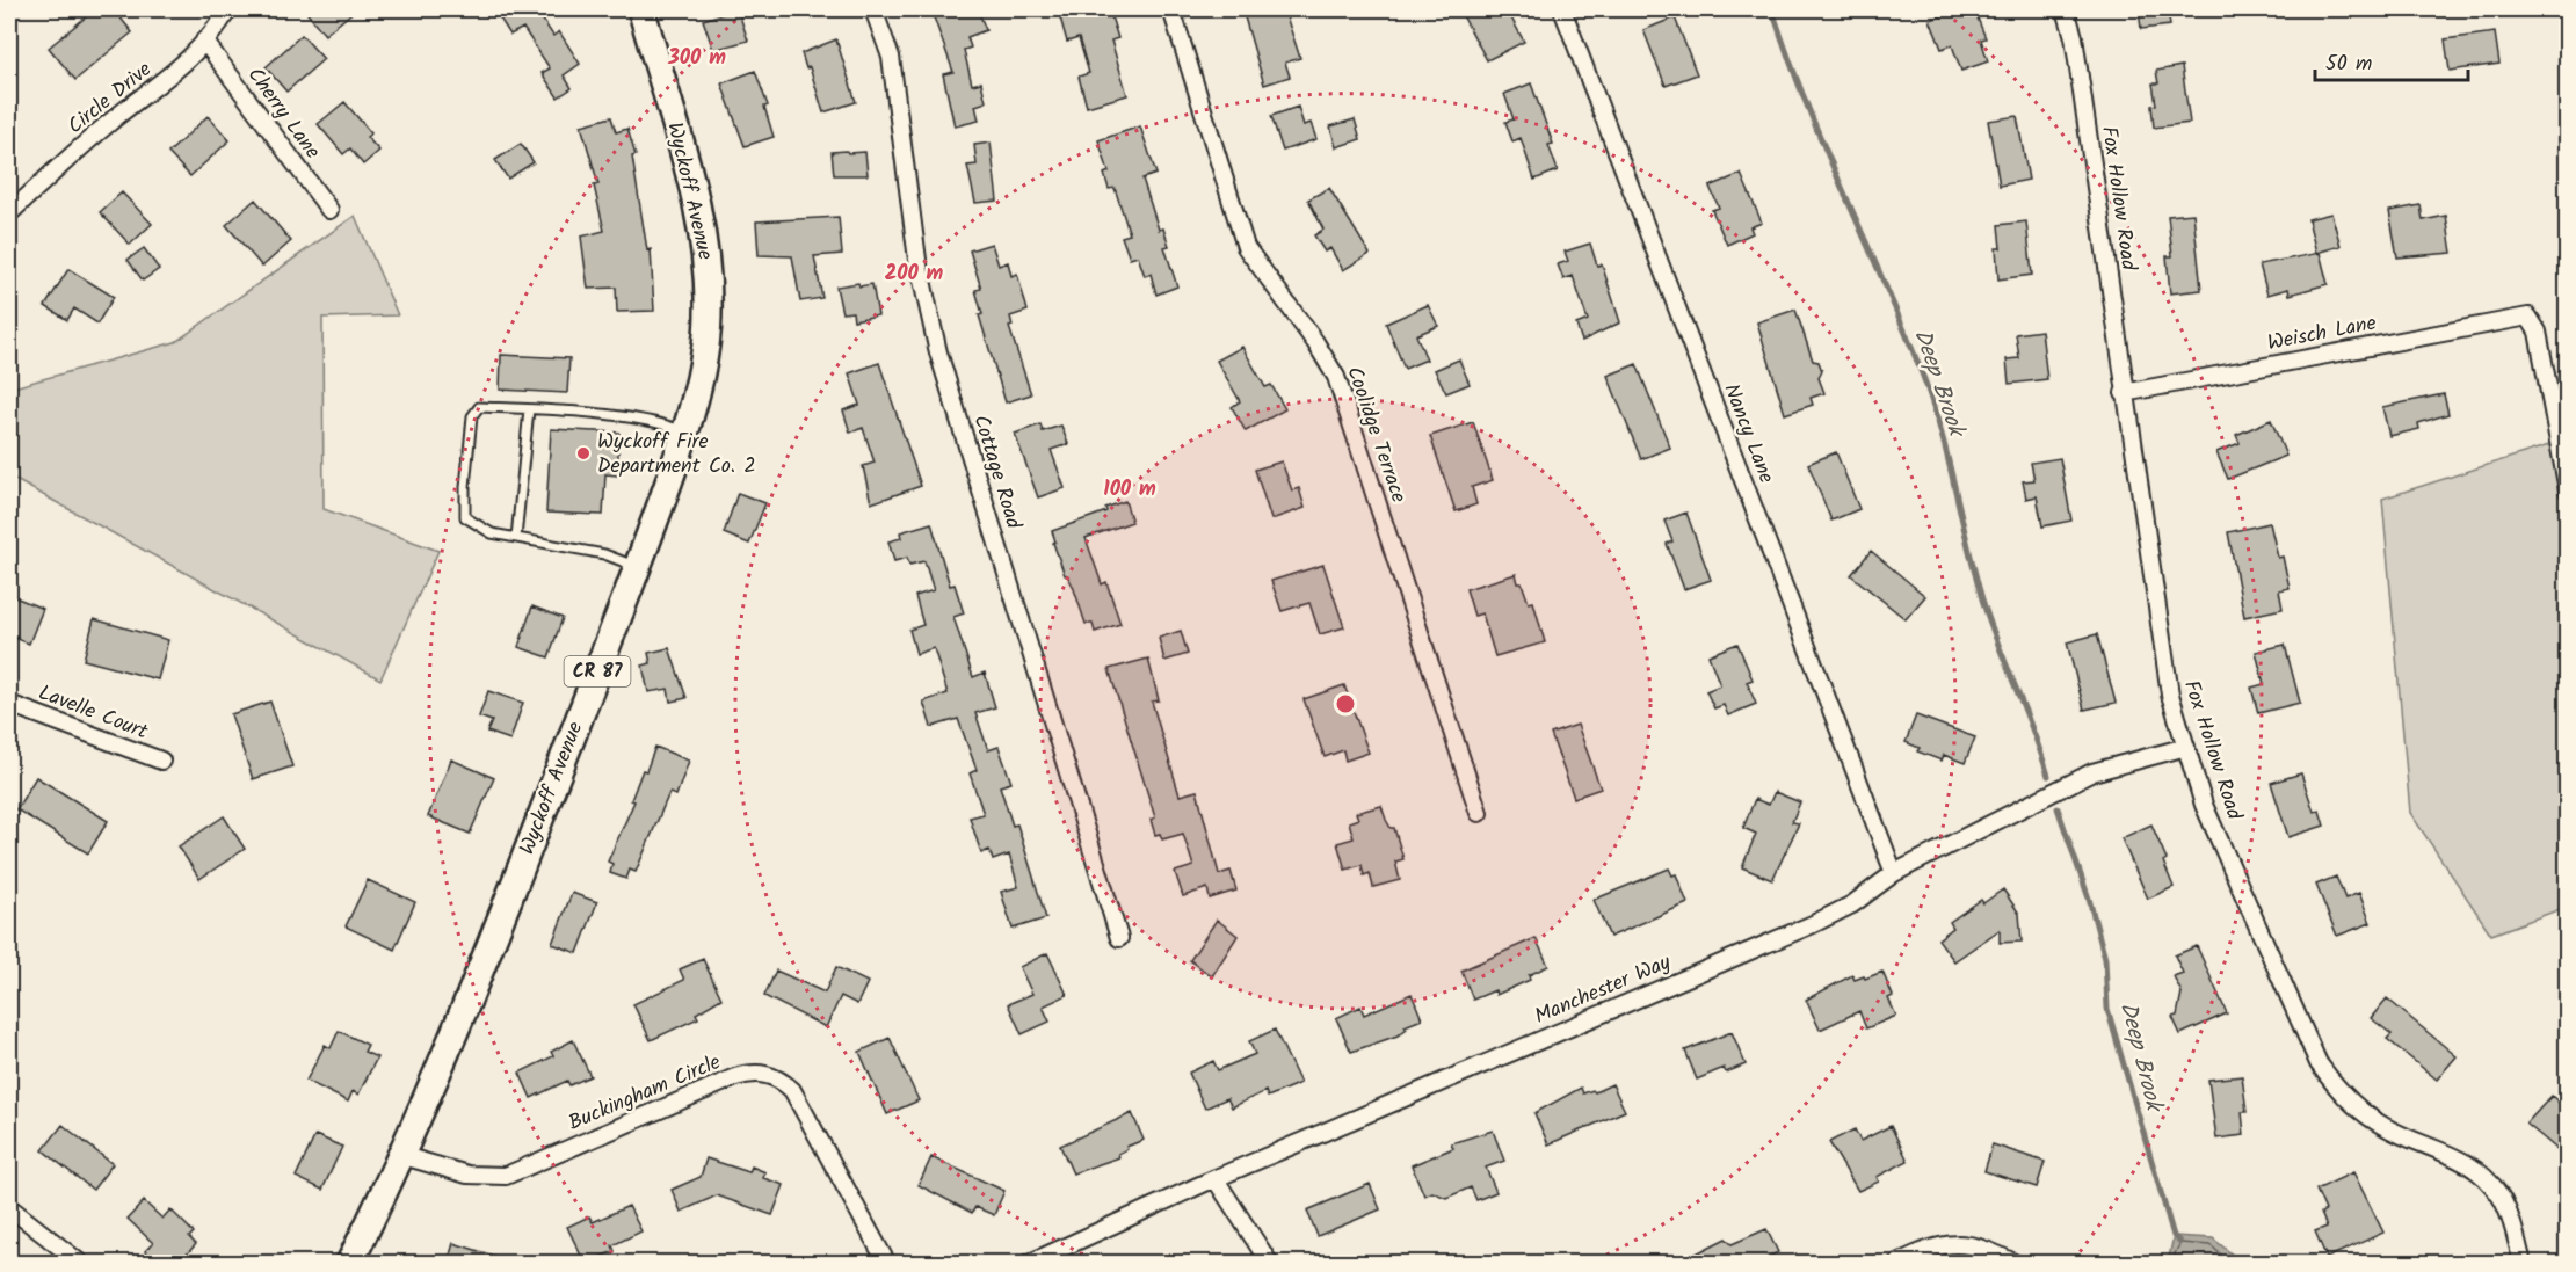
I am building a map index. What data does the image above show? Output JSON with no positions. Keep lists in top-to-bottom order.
{
  "streets": {
    "main road": ["Wyckoff Avenue", "CR 87"],
    "street": [
      "Circle Drive",
      "Cherry Lane",
      "Fox Hollow Road",
      "Weisch Lane",
      "Nancy Lane",
      "Coolidge Terrace",
      "Cottage Road",
      "Lavelle Court",
      "Manchester Way",
      "Buckingham Circle"
    ]
  },
  "crossings": [
    ["Circle Drive", "Cherry Lane"],
    ["Wyckoff Avenue", "Buckingham Circle"],
    ["Fox Hollow Road", "Weisch Lane"],
    ["Fox Hollow Road", "Manchester Way"],
    ["Nancy Lane", "Manchester Way"]
  ],
  "water": ["Deep Brook"],
  "places": ["Wyckoff Fire Department Co. 2"],
  "scale_bar": "50 m",
  "rings": ["300 m", "200 m", "100 m"]
}
